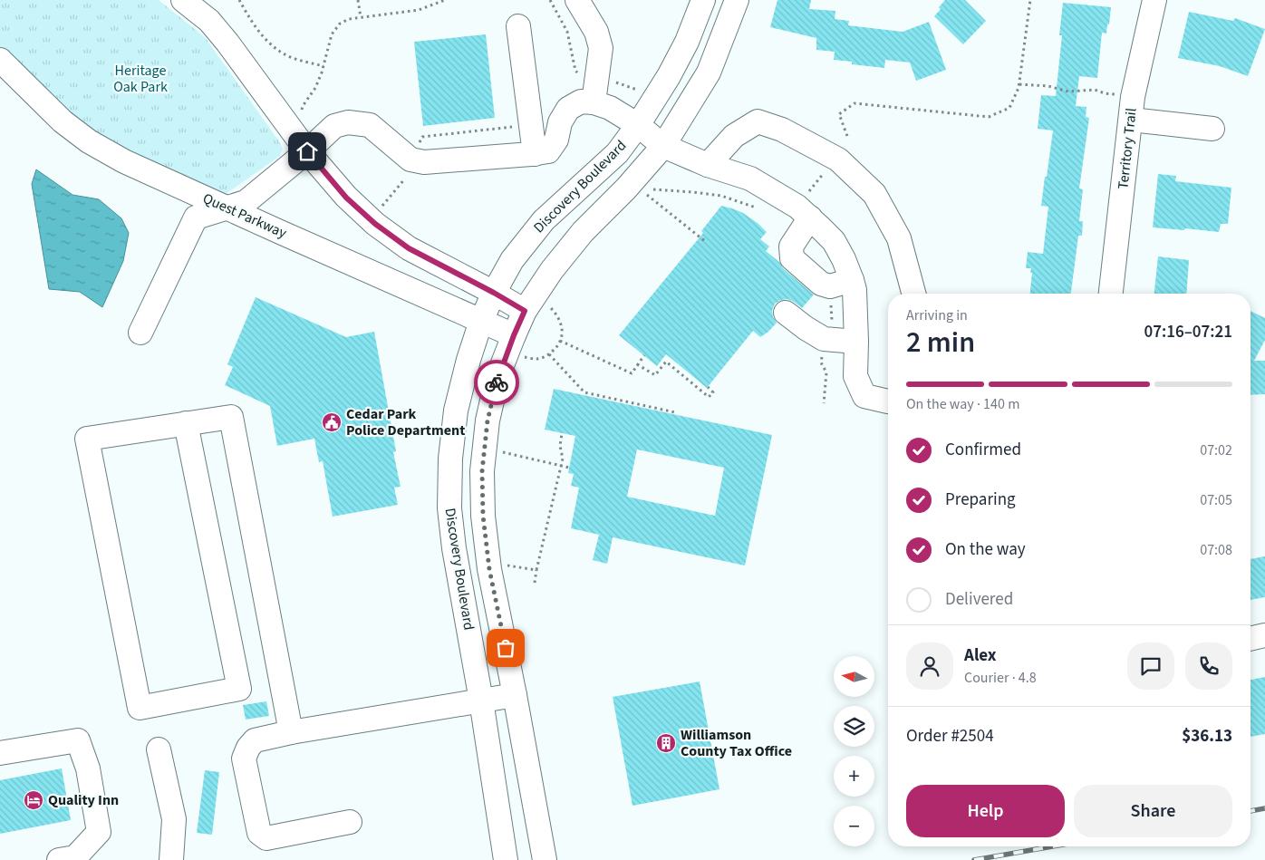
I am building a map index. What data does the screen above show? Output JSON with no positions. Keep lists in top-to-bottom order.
{
  "streets": {
    "street": ["Territory Trail", "Discovery Boulevard", "Quest Parkway"]
  },
  "crossings": [
    ["Discovery Boulevard", "Quest Parkway"]
  ],
  "parks": ["Heritage Oak Park"],
  "places": {
    "public building": ["Cedar Park Police Department"],
    "building": ["Williamson County Tax Office"],
    "hotel": ["Quality Inn"]
  },
  "north": "left",
  "page": {
    "heading": ["2 min", "Arriving in", "07:16–07:21"],
    "panel": [
      "Alex",
      "Courier · 4.8",
      "Order #2504",
      "$36.13"
    ],
    "bar": "On the way · 140 m",
    "list": [
      ["Confirmed", "07:02"],
      ["Preparing", "07:05"],
      ["On the way", "07:08"],
      "Delivered"
    ],
    "map_buttons": ["+", "−"],
    "buttons": ["Help", "Share"]
  }
}
